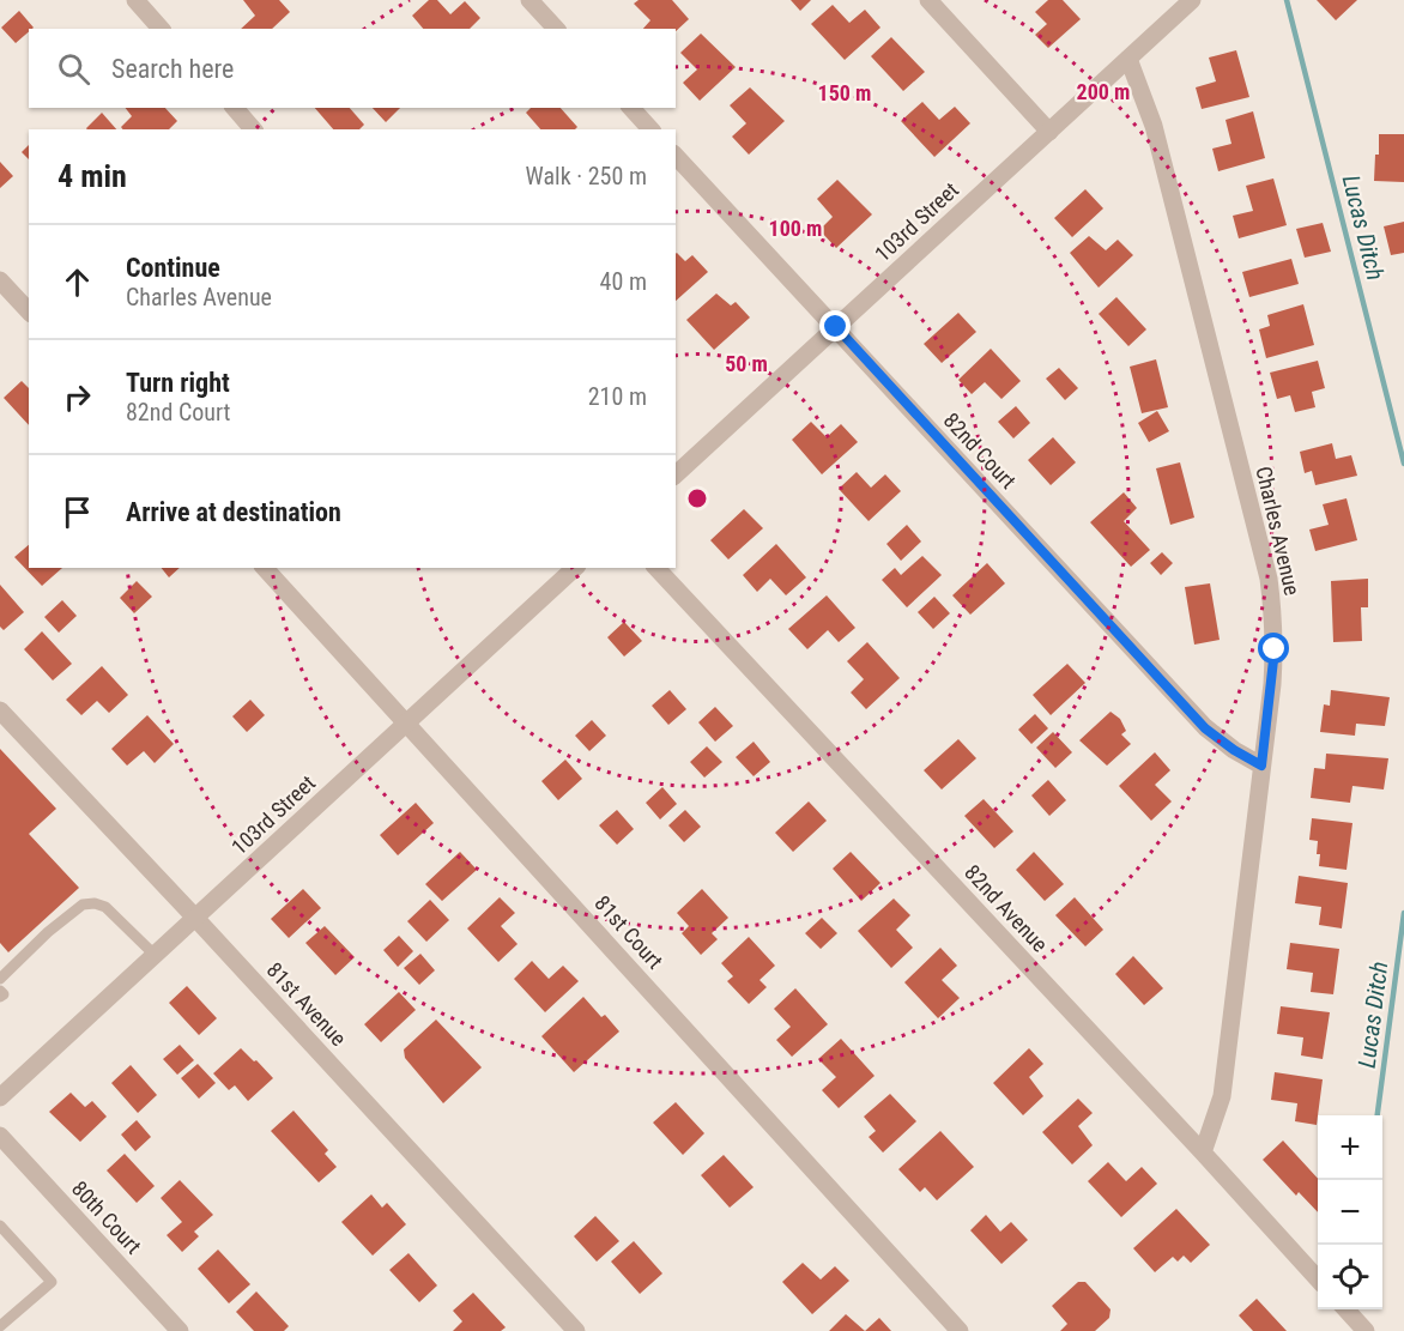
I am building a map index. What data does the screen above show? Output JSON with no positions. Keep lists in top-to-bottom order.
{
  "streets": {
    "street": [
      "103rd Street",
      "82nd Court",
      "Charles Avenue",
      "82nd Avenue",
      "81st Court",
      "81st Avenue",
      "80th Court"
    ]
  },
  "crossings": [
    ["103rd Street", "82nd Court"],
    ["103rd Street", "Charles Avenue"],
    ["103rd Street", "81st Court"],
    ["103rd Street", "81st Avenue"],
    ["82nd Court", "Charles Avenue"],
    ["Charles Avenue", "82nd Avenue"]
  ],
  "water": ["Lucas Ditch"],
  "page": {
    "search": "Search here",
    "heading": ["4 min", "Walk · 250 m"],
    "list": [
      ["Continue", "Charles Avenue", "40 m"],
      ["Turn right", "82nd Court", "210 m"],
      "Arrive at destination"
    ],
    "map_buttons": ["+", "−"]
  },
  "rings": [
    "200 m",
    "150 m",
    "100 m",
    "50 m"
  ]
}
